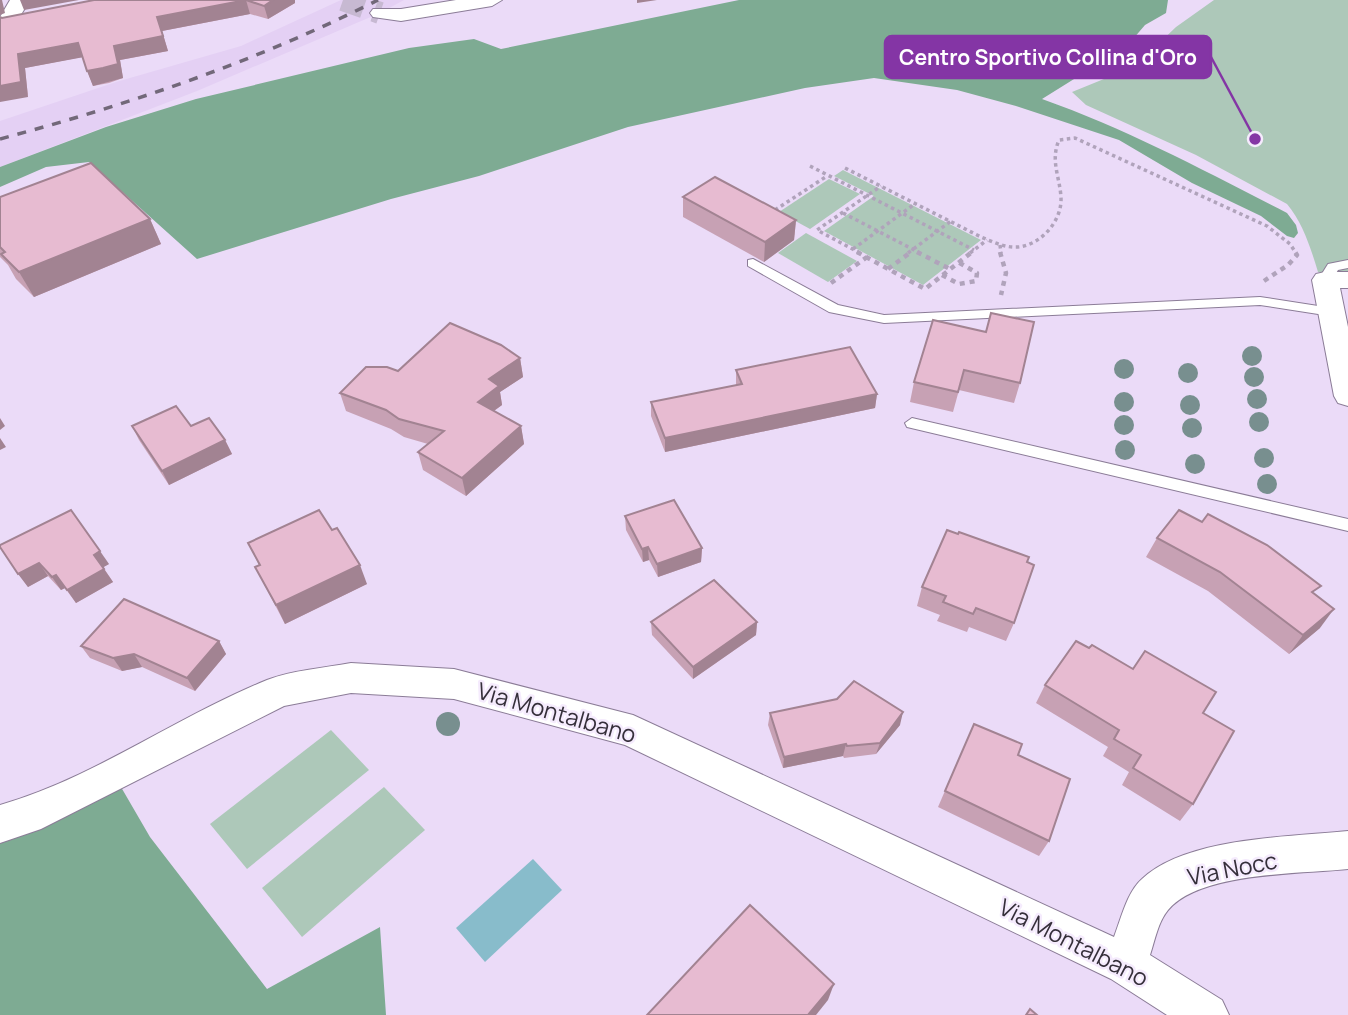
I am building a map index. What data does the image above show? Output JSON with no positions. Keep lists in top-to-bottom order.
{
  "streets": {
    "street": ["Via Montalbano", "Via Nocc"]
  },
  "crossings": [
    ["Via Montalbano", "Via Nocc"]
  ],
  "places": ["Centro Sportivo Collina d'Oro"]
}
